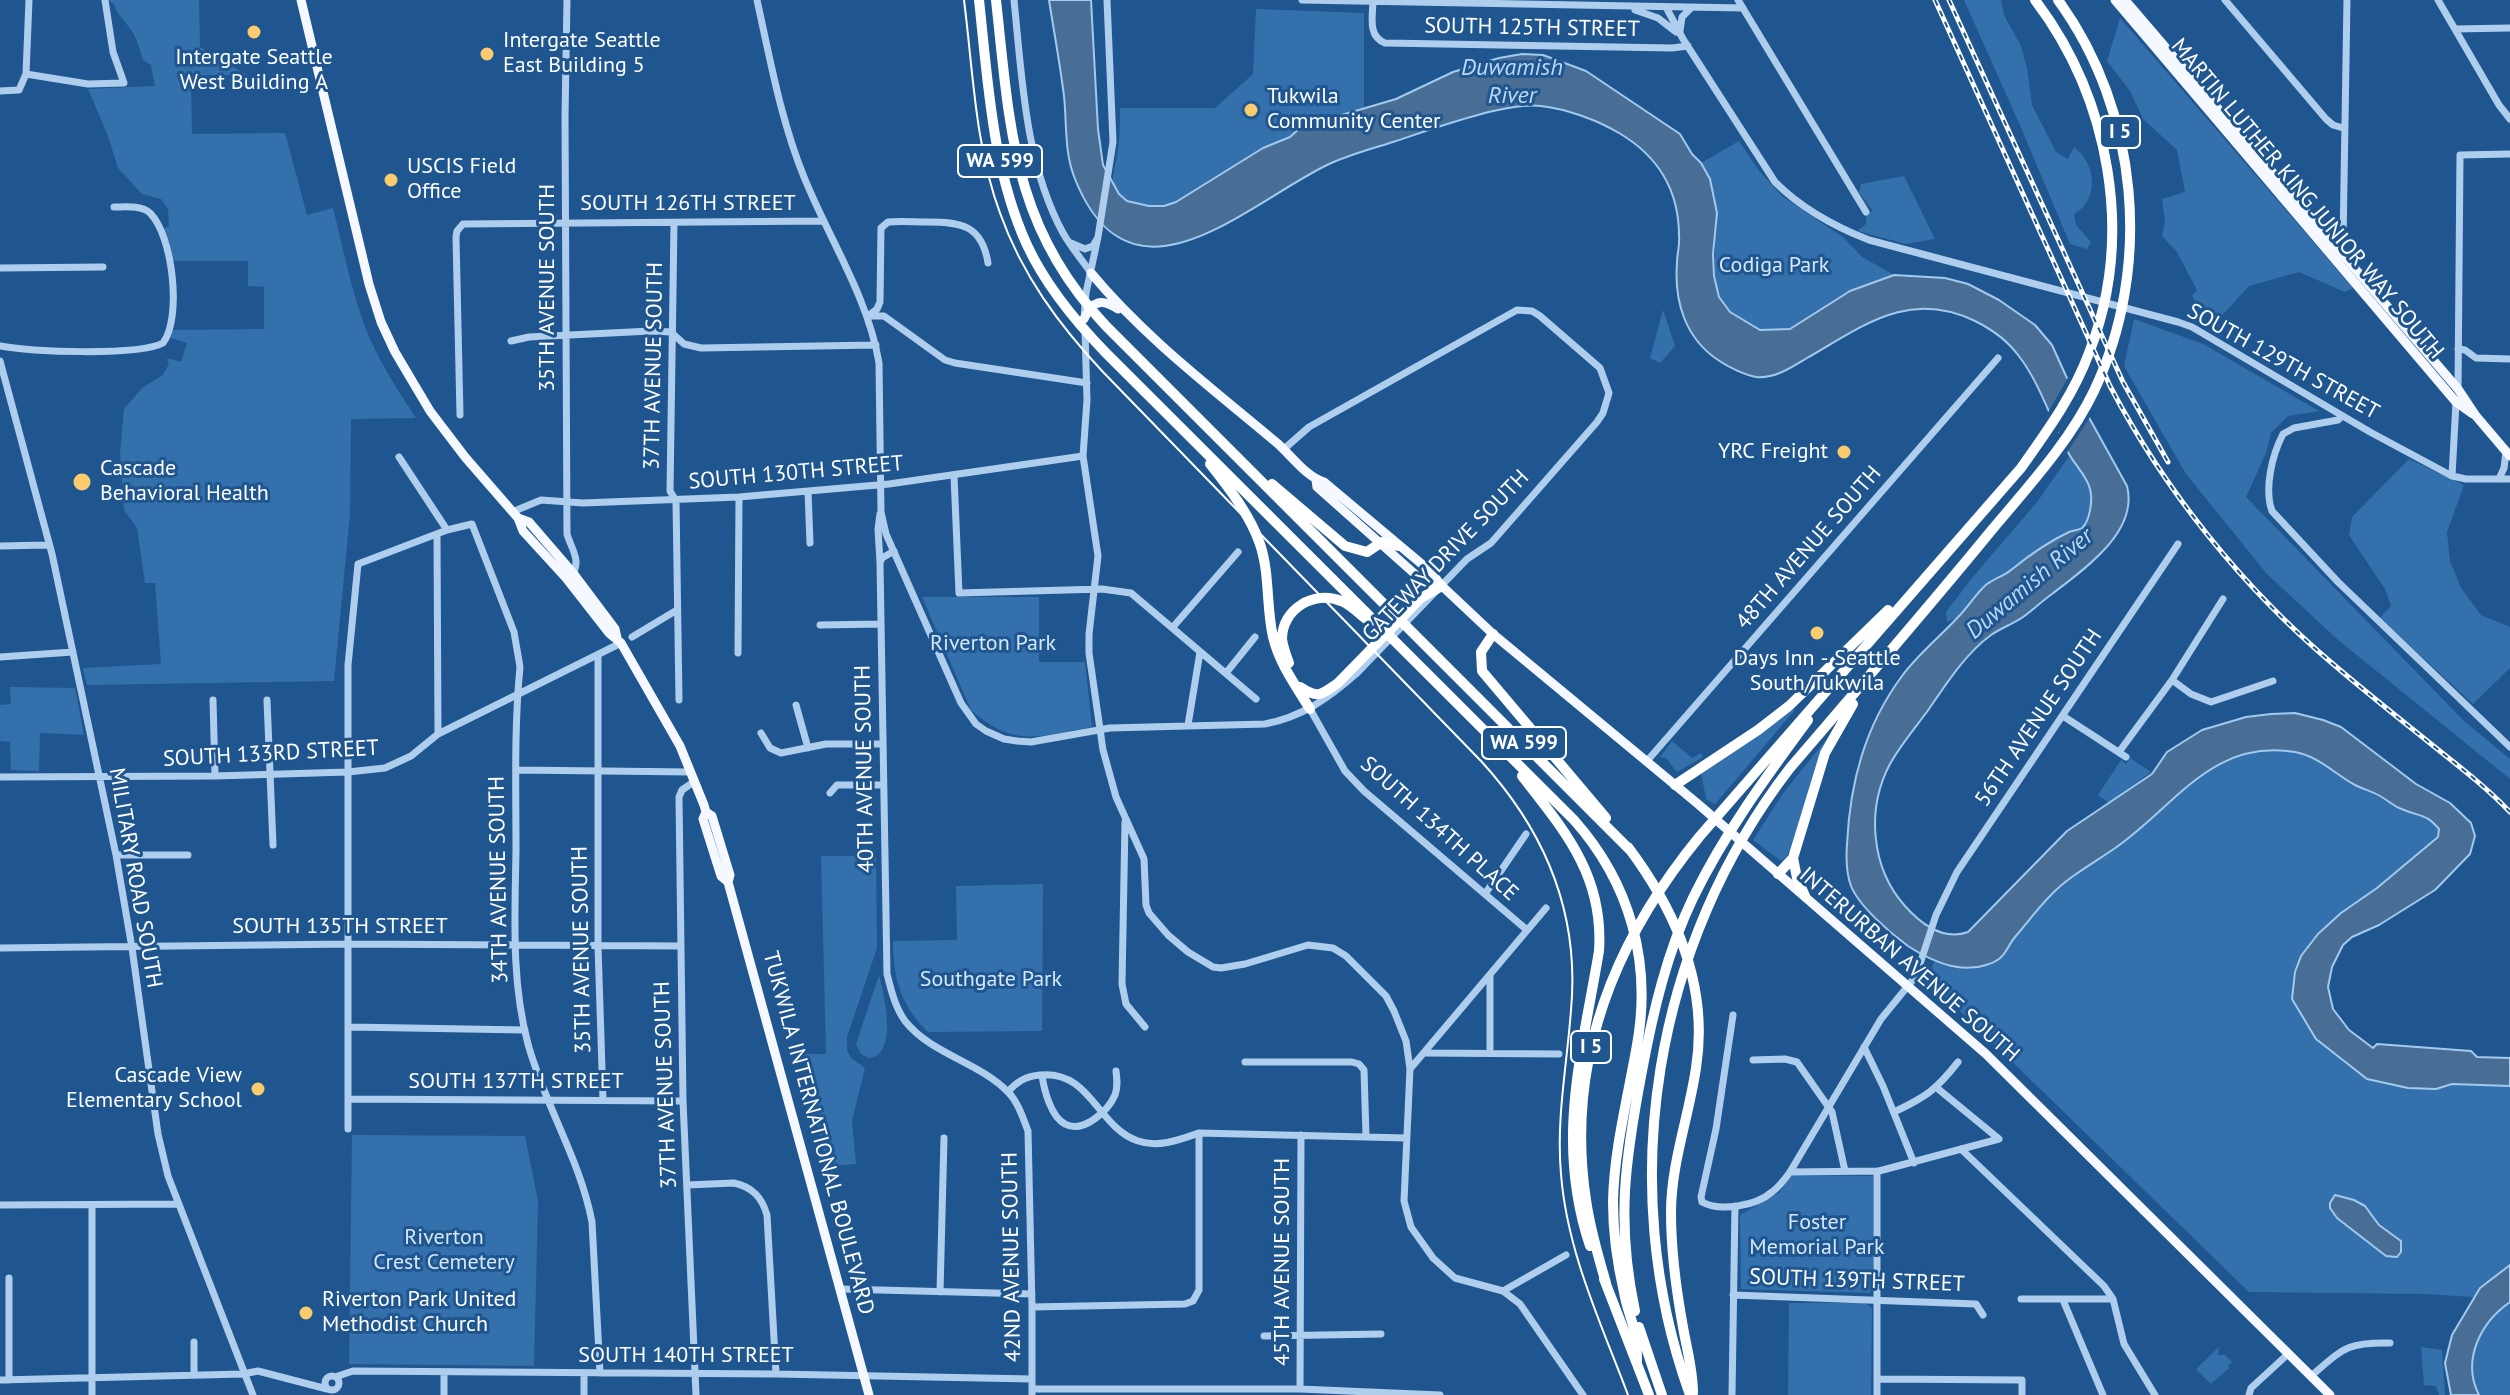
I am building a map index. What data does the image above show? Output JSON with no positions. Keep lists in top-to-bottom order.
{
  "streets": {
    "highway": ["I 5", "WA 599"],
    "main road": ["MARTIN LUTHER KING JUNIOR WAY SOUTH", "INTERURBAN AVENUE SOUTH", "TUKWILA INTERNATIONAL BOULEVARD"],
    "street": [
      "SOUTH 125TH STREET",
      "SOUTH 126TH STREET",
      "35TH AVENUE SOUTH",
      "SOUTH 129TH STREET",
      "37TH AVENUE SOUTH",
      "SOUTH 130TH STREET",
      "48TH AVENUE SOUTH",
      "GATEWAY DRIVE SOUTH",
      "56TH AVENUE SOUTH",
      "SOUTH 133RD STREET",
      "40TH AVENUE SOUTH",
      "SOUTH 134TH PLACE",
      "MILITARY ROAD SOUTH",
      "34TH AVENUE SOUTH",
      "SOUTH 135TH STREET",
      "SOUTH 137TH STREET",
      "42ND AVENUE SOUTH",
      "45TH AVENUE SOUTH",
      "SOUTH 139TH STREET",
      "SOUTH 140TH STREET"
    ]
  },
  "crossings": [
    ["SOUTH 125TH STREET", "SOUTH 129TH STREET"],
    ["I 5", "WA 599"],
    ["SOUTH 126TH STREET", "35TH AVENUE SOUTH"],
    ["SOUTH 126TH STREET", "37TH AVENUE SOUTH"],
    ["35TH AVENUE SOUTH", "SOUTH 130TH STREET"],
    ["35TH AVENUE SOUTH", "SOUTH 133RD STREET"],
    ["35TH AVENUE SOUTH", "SOUTH 135TH STREET"],
    ["35TH AVENUE SOUTH", "SOUTH 137TH STREET"],
    ["35TH AVENUE SOUTH", "TUKWILA INTERNATIONAL BOULEVARD"],
    ["37TH AVENUE SOUTH", "SOUTH 130TH STREET"],
    ["37TH AVENUE SOUTH", "SOUTH 135TH STREET"],
    ["37TH AVENUE SOUTH", "SOUTH 137TH STREET"],
    ["37TH AVENUE SOUTH", "TUKWILA INTERNATIONAL BOULEVARD"],
    ["37TH AVENUE SOUTH", "SOUTH 140TH STREET"],
    ["SOUTH 130TH STREET", "TUKWILA INTERNATIONAL BOULEVARD"],
    ["48TH AVENUE SOUTH", "INTERURBAN AVENUE SOUTH"],
    ["GATEWAY DRIVE SOUTH", "SOUTH 134TH PLACE"],
    ["GATEWAY DRIVE SOUTH", "INTERURBAN AVENUE SOUTH"],
    ["56TH AVENUE SOUTH", "INTERURBAN AVENUE SOUTH"],
    ["SOUTH 133RD STREET", "MILITARY ROAD SOUTH"],
    ["SOUTH 133RD STREET", "34TH AVENUE SOUTH"],
    ["SOUTH 133RD STREET", "TUKWILA INTERNATIONAL BOULEVARD"],
    ["40TH AVENUE SOUTH", "42ND AVENUE SOUTH"],
    ["MILITARY ROAD SOUTH", "SOUTH 135TH STREET"],
    ["MILITARY ROAD SOUTH", "SOUTH 140TH STREET"],
    ["34TH AVENUE SOUTH", "SOUTH 135TH STREET"],
    ["34TH AVENUE SOUTH", "SOUTH 137TH STREET"],
    ["34TH AVENUE SOUTH", "SOUTH 140TH STREET"],
    ["TUKWILA INTERNATIONAL BOULEVARD", "SOUTH 140TH STREET"],
    ["42ND AVENUE SOUTH", "SOUTH 140TH STREET"]
  ],
  "water": ["Duwamish River"],
  "parks": [
    "Codiga Park",
    "Riverton Park",
    "Southgate Park",
    "Foster Memorial Park",
    "Riverton Crest Cemetery"
  ],
  "places": [
    "Intergate Seattle West Building A",
    "Intergate Seattle East Building 5",
    "Tukwila Community Center",
    "USCIS Field Office",
    "YRC Freight",
    "Cascade Behavioral Health",
    "Days Inn - Seattle South/Tukwila",
    "Cascade View Elementary School",
    "Riverton Park United Methodist Church"
  ]
}
